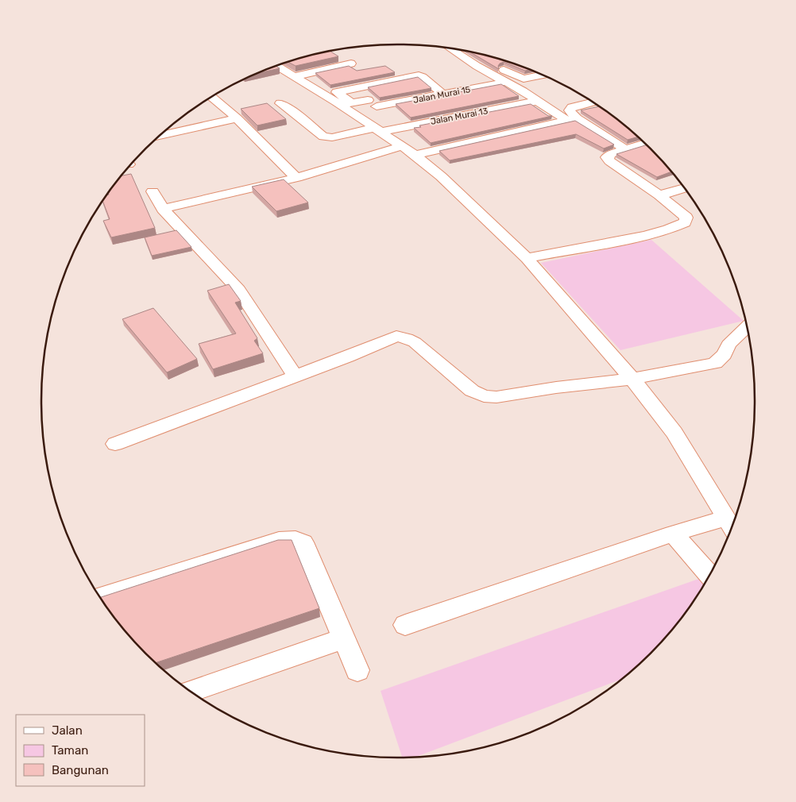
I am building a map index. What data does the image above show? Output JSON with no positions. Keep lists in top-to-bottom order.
{
  "streets": {
    "street": ["Jalan Murai 15", "Jalan Murai 13"]
  },
  "legend": ["Jalan", "Taman", "Bangunan"]
}
